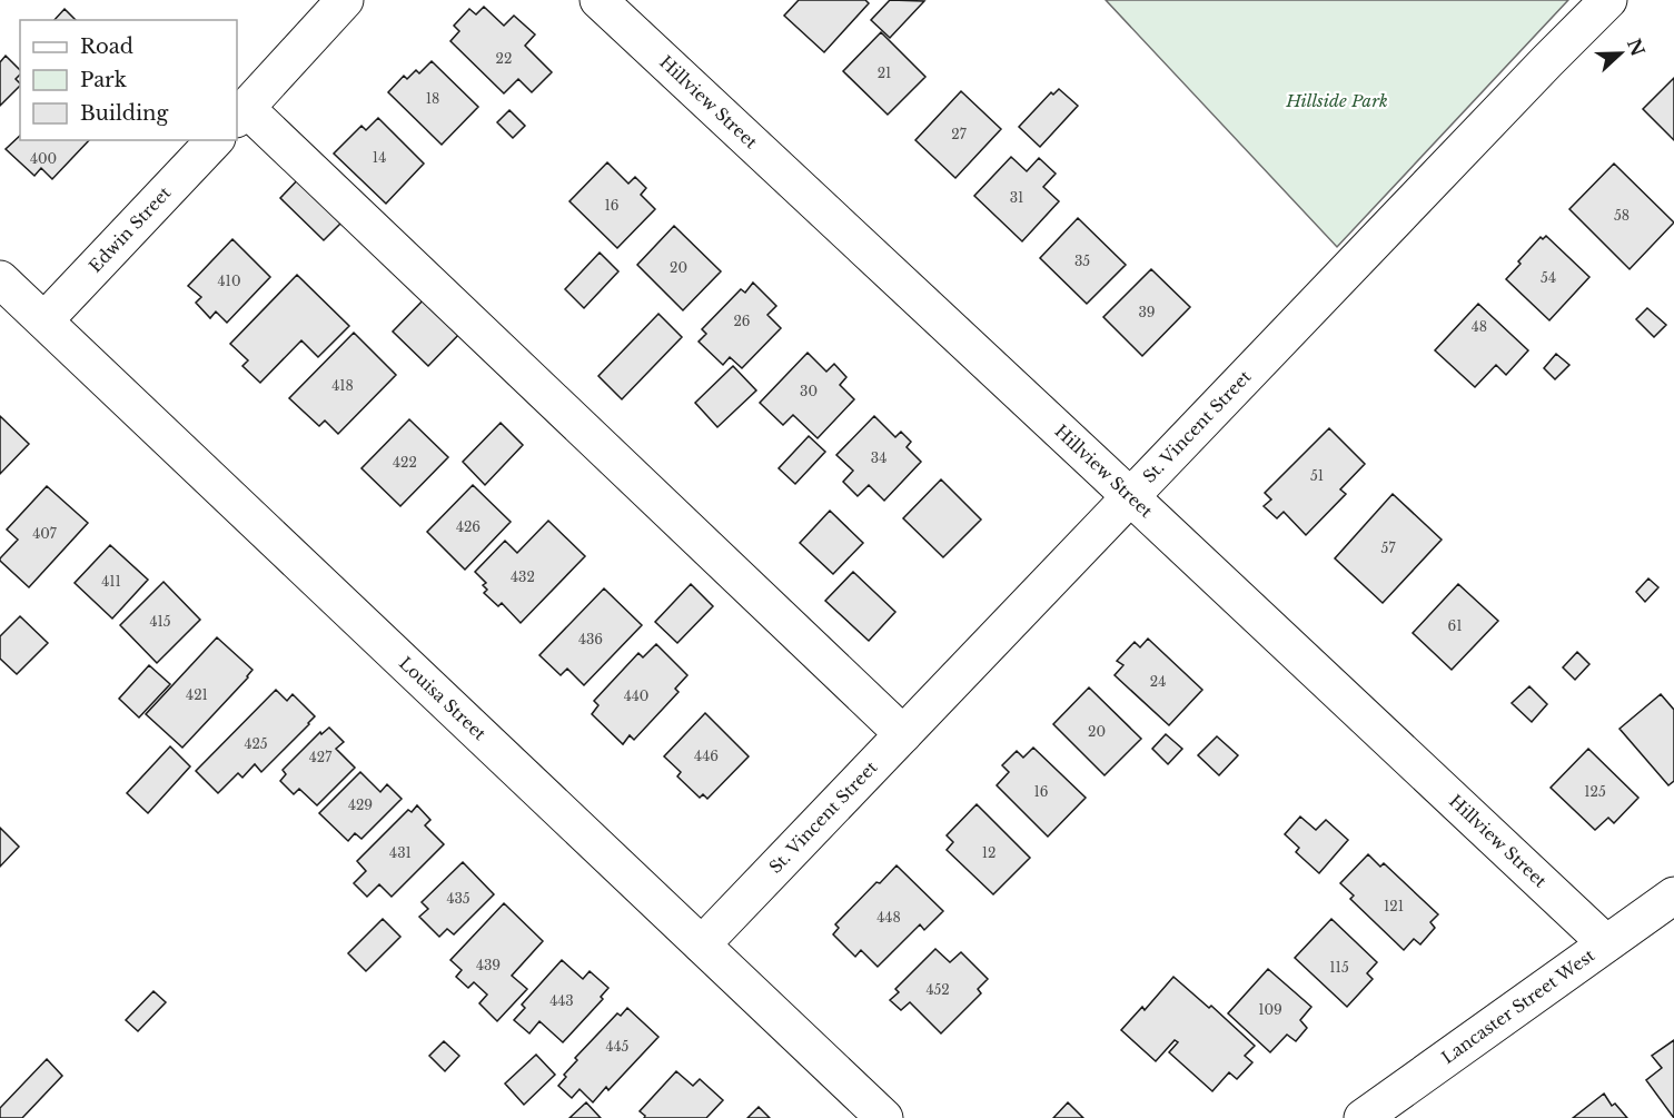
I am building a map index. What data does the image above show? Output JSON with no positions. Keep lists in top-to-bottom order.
{
  "streets": {
    "street": [
      "Hillview Street",
      "Edwin Street",
      "St. Vincent Street",
      "Louisa Street",
      "Lancaster Street West"
    ]
  },
  "crossings": [
    ["Hillview Street", "St. Vincent Street"],
    ["Hillview Street", "Lancaster Street West"],
    ["Edwin Street", "Louisa Street"],
    ["St. Vincent Street", "Louisa Street"]
  ],
  "parks": ["Hillside Park"],
  "house_numbers": [
    "22",
    "21",
    "18",
    "27",
    "14",
    "400",
    "31",
    "16",
    "58",
    "35",
    "20",
    "54",
    "410",
    "39",
    "26",
    "48",
    "418",
    "30",
    "34",
    "422",
    "51",
    "426",
    "407",
    "57",
    "432",
    "411",
    "415",
    "61",
    "436",
    "24",
    "421",
    "440",
    "20",
    "425",
    "446",
    "427",
    "16",
    "125",
    "429",
    "431",
    "12",
    "435",
    "121",
    "448",
    "439",
    "115",
    "452",
    "443",
    "109",
    "445"
  ],
  "legend": ["Road", "Park", "Building"],
  "north": "right"
}
